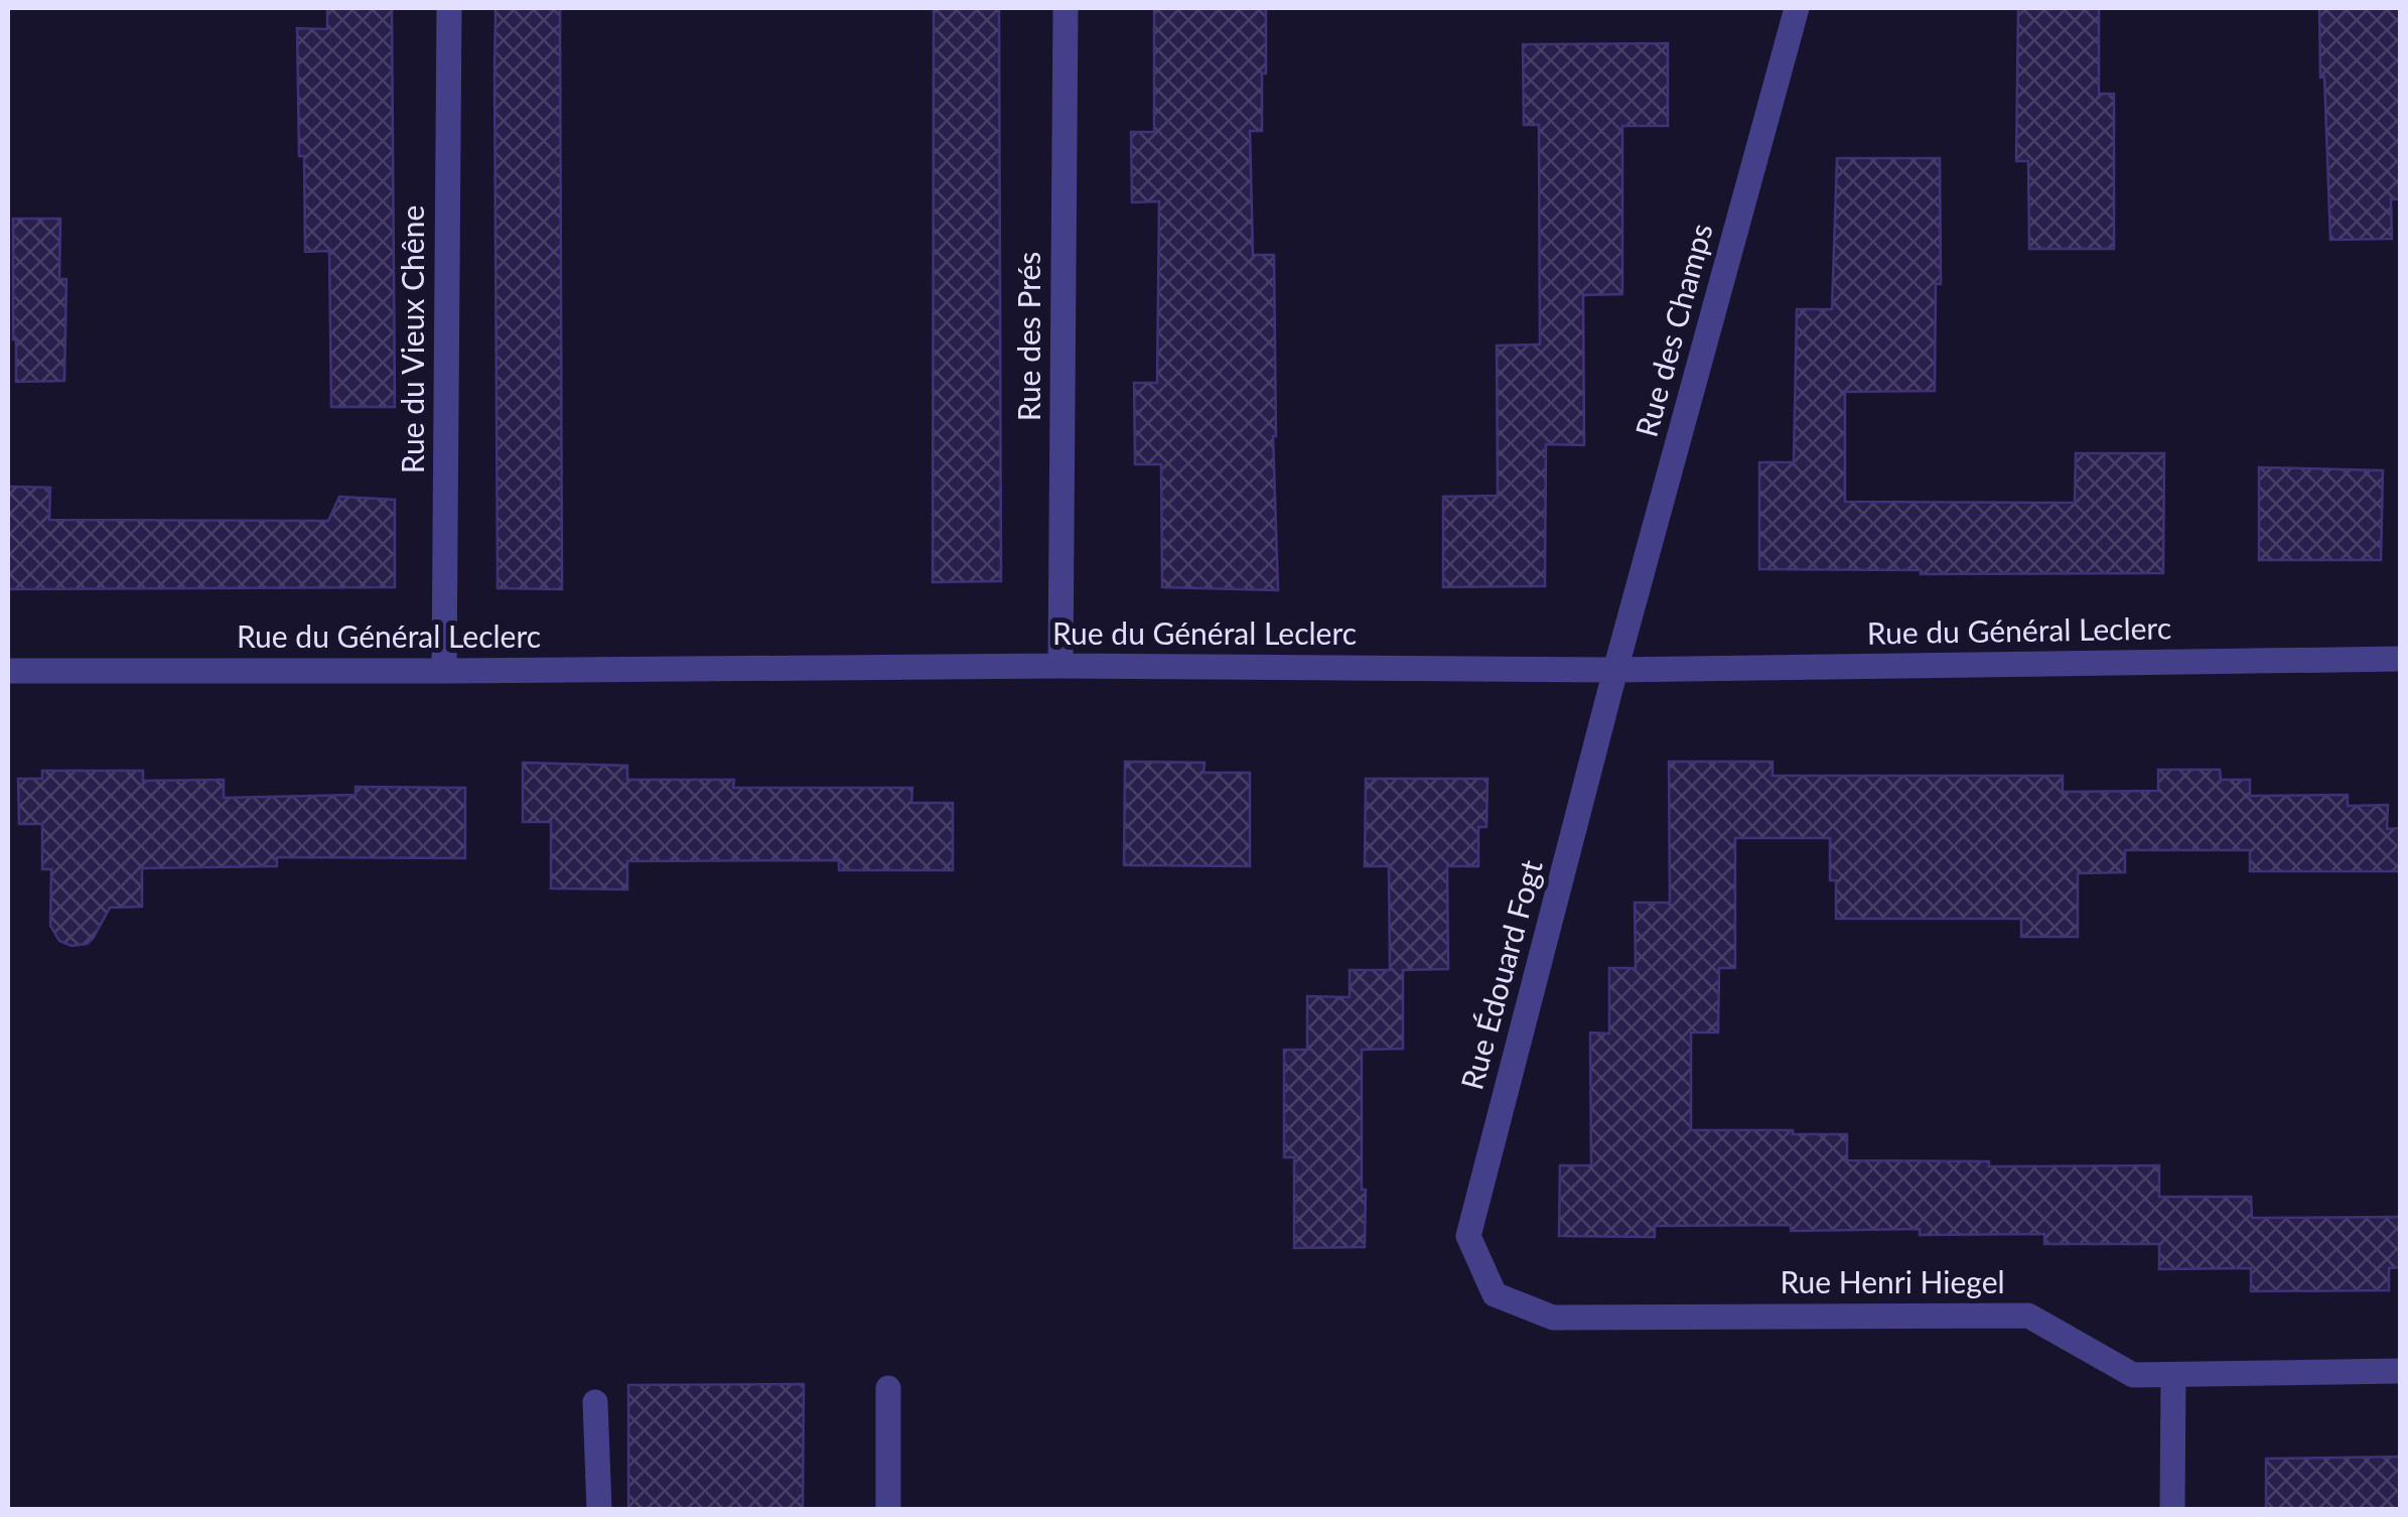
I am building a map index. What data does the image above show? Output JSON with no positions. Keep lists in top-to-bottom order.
{
  "streets": {
    "street": [
      "Rue des Champs",
      "Rue des Prés",
      "Rue du Vieux Chêne",
      "Rue du Général Leclerc",
      "Rue Édouard Fogt",
      "Rue Henri Hiegel"
    ]
  },
  "crossings": [
    ["Rue des Champs", "Rue du Général Leclerc"],
    ["Rue des Champs", "Rue Édouard Fogt"],
    ["Rue des Prés", "Rue du Général Leclerc"],
    ["Rue du Vieux Chêne", "Rue du Général Leclerc"],
    ["Rue du Général Leclerc", "Rue Édouard Fogt"],
    ["Rue Édouard Fogt", "Rue Henri Hiegel"]
  ]
}
